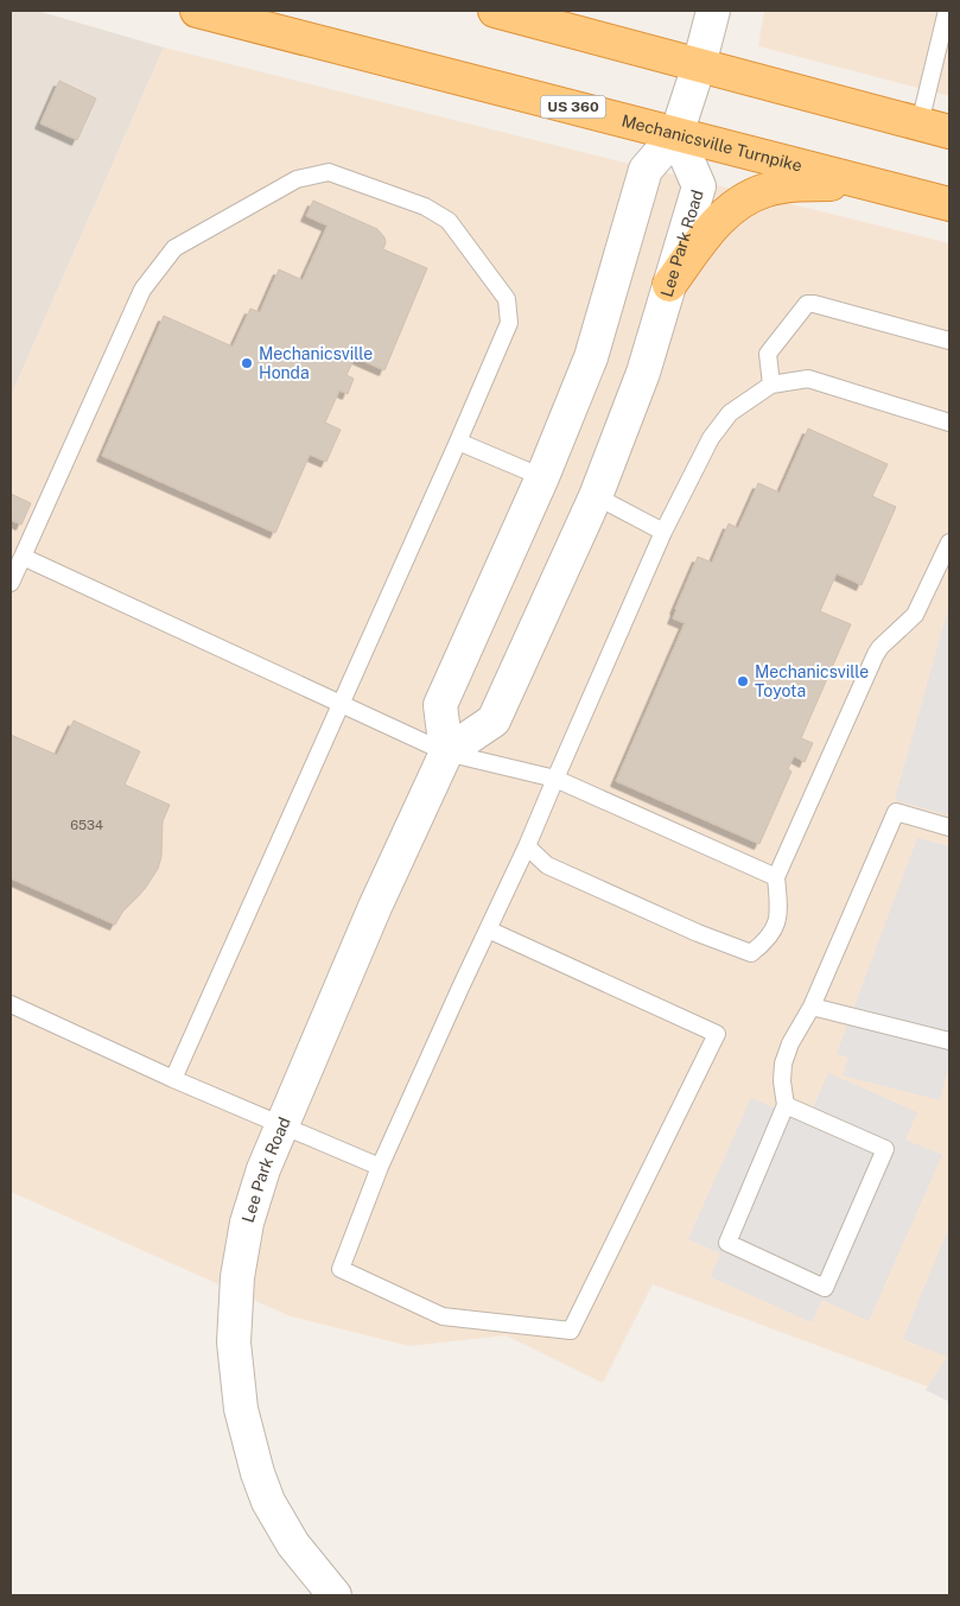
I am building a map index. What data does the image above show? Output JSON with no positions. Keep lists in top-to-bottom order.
{
  "streets": {
    "highway": ["US 360", "Mechanicsville Turnpike"],
    "street": ["Lee Park Road"]
  },
  "crossings": [
    ["Mechanicsville Turnpike", "Lee Park Road"]
  ],
  "places": ["Mechanicsville Honda", "Mechanicsville Toyota"],
  "house_numbers": ["6534"]
}
